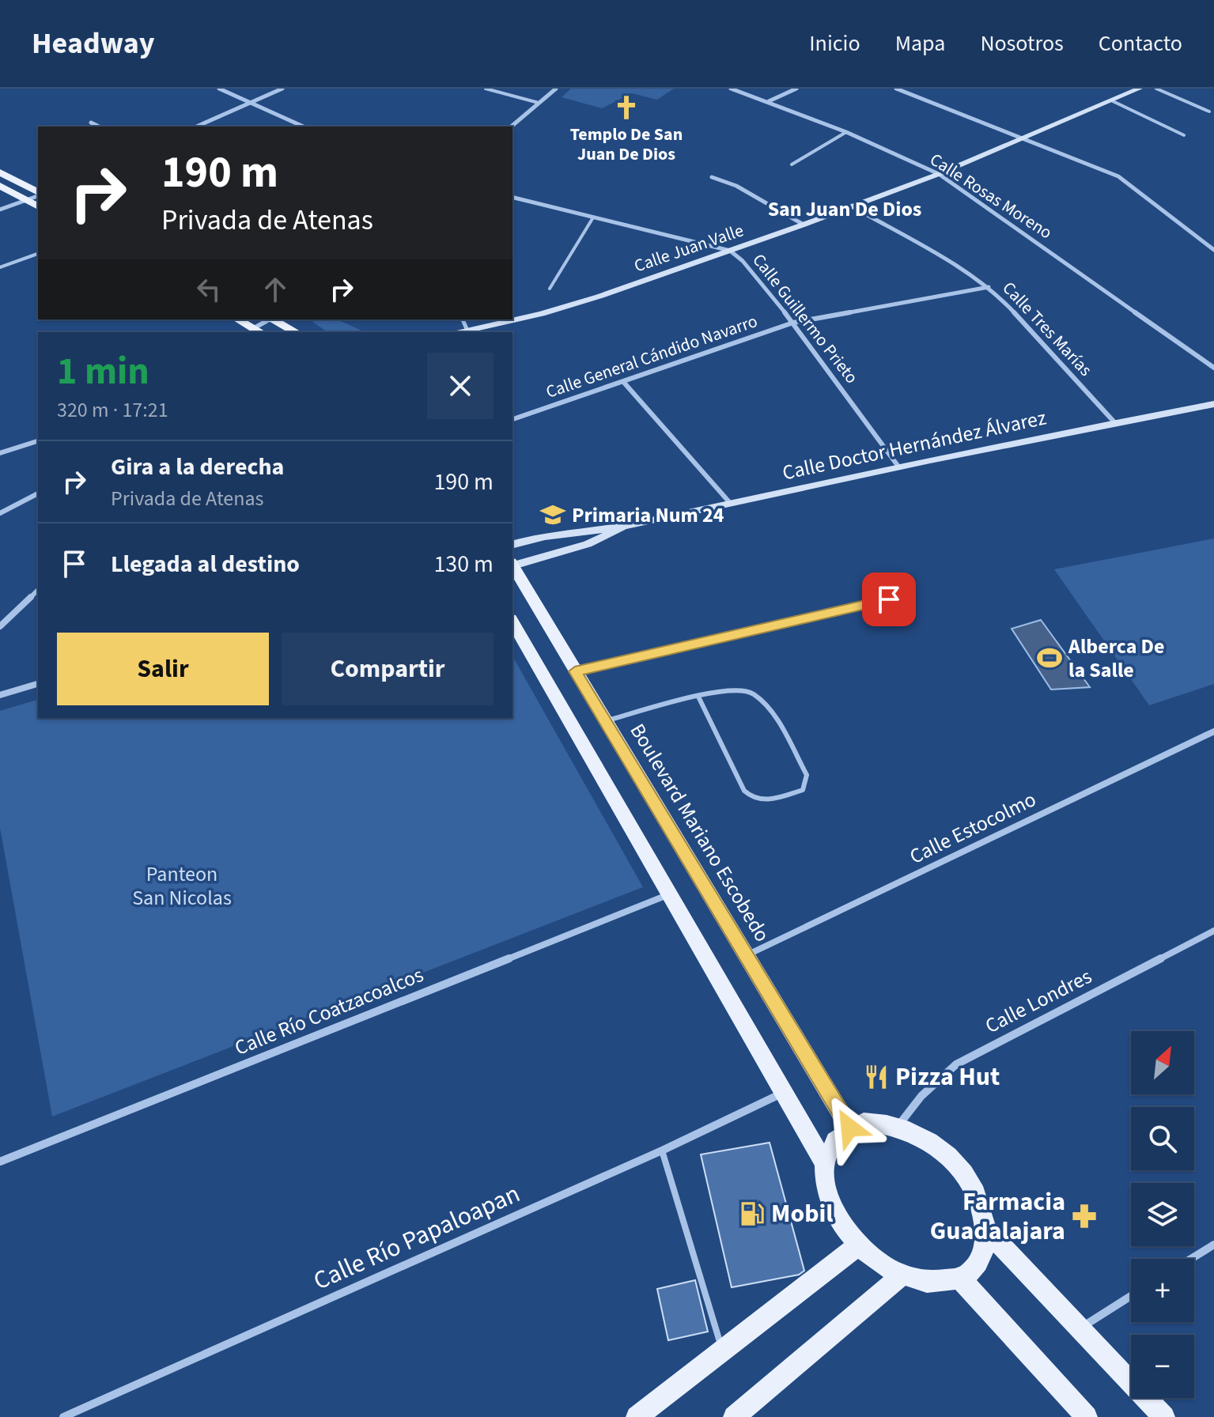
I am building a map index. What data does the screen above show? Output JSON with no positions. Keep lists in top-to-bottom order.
{
  "streets": {
    "main road": ["Boulevard Mariano Escobedo"],
    "street": [
      "Calle Rosas Moreno",
      "Calle Juan Valle",
      "Calle Guillermo Prieto",
      "Calle Tres Marías",
      "Calle General Cándido Navarro",
      "Calle Doctor Hernández Álvarez",
      "Calle Estocolmo",
      "Calle Londres",
      "Calle Río Coatzacoalcos",
      "Calle Río Papaloapan"
    ]
  },
  "crossings": [
    ["Calle Rosas Moreno", "Calle Juan Valle"],
    ["Calle Juan Valle", "Calle Guillermo Prieto"],
    ["Calle Juan Valle", "Calle Tres Marías"],
    ["Calle Guillermo Prieto", "Calle General Cándido Navarro"],
    ["Calle Guillermo Prieto", "Calle Doctor Hernández Álvarez"],
    ["Calle Tres Marías", "Calle General Cándido Navarro"],
    ["Calle Tres Marías", "Calle Doctor Hernández Álvarez"],
    ["Calle Estocolmo", "Boulevard Mariano Escobedo"],
    ["Boulevard Mariano Escobedo", "Calle Londres"]
  ],
  "districts": ["San Juan De Dios"],
  "parks": ["Panteon San Nicolas"],
  "places": {
    "church": ["Templo De San Juan De Dios"],
    "school or university": ["Primaria Num 24"],
    "sports": ["Alberca De la Salle"],
    "restaurant": ["Pizza Hut"],
    "fuel station": ["Mobil"],
    "pharmacy": ["Farmacia Guadalajara"]
  },
  "north": "top right",
  "page": {
    "header": "Headway",
    "nav": [
      "Inicio",
      "Mapa",
      "Nosotros",
      "Contacto"
    ],
    "turn": ["190 m", "Privada de Atenas"],
    "heading": ["1 min", "320 m · 17:21"],
    "list": [
      {
        "name": "Gira a la derecha",
        "note": "Privada de Atenas",
        "value": "190 m"
      },
      {
        "name": "Llegada al destino",
        "value": "130 m"
      }
    ],
    "buttons": ["Salir", "Compartir"],
    "map_buttons": ["+", "−"]
  }
}
